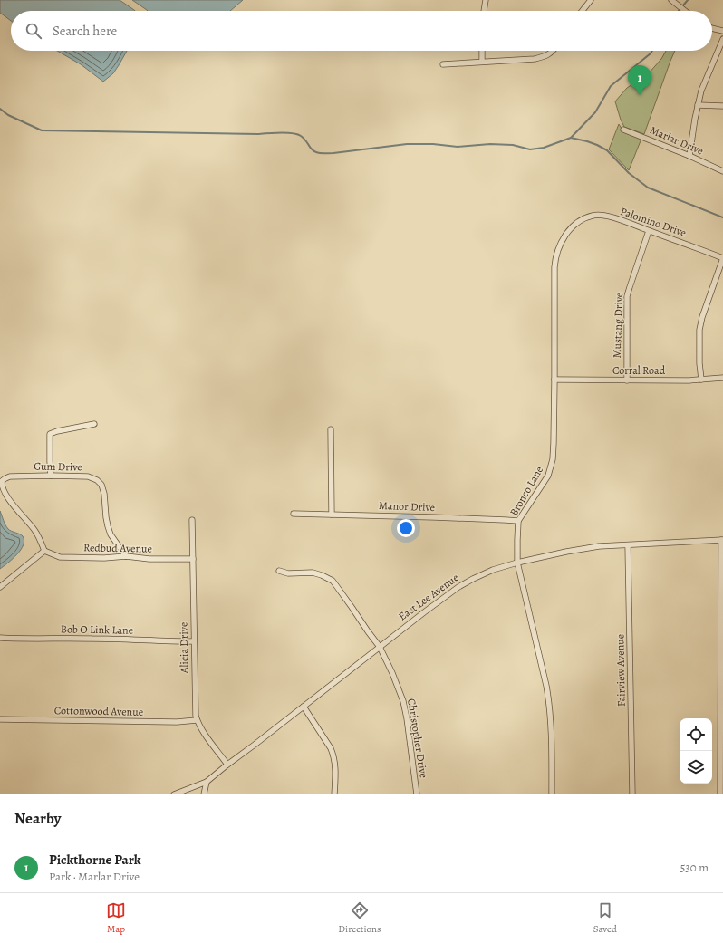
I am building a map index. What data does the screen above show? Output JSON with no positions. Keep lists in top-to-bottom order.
{
  "streets": {
    "street": [
      "Marlar Drive",
      "Palomino Drive",
      "Mustang Drive",
      "Corral Road",
      "Gum Drive",
      "Bronco Lane",
      "Manor Drive",
      "Redbud Avenue",
      "East Lee Avenue",
      "Bob O Link Lane",
      "Alicia Drive",
      "Fairview Avenue",
      "Cottonwood Avenue",
      "Christopher Drive"
    ]
  },
  "crossings": [
    ["Palomino Drive", "Mustang Drive"],
    ["Palomino Drive", "Bronco Lane"],
    ["Mustang Drive", "Corral Road"],
    ["Corral Road", "Bronco Lane"],
    ["Gum Drive", "Redbud Avenue"],
    ["Bronco Lane", "Manor Drive"],
    ["Bronco Lane", "East Lee Avenue"],
    ["Redbud Avenue", "Alicia Drive"],
    ["East Lee Avenue", "Alicia Drive"],
    ["East Lee Avenue", "Fairview Avenue"],
    ["East Lee Avenue", "Christopher Drive"],
    ["Bob O Link Lane", "Alicia Drive"],
    ["Alicia Drive", "Cottonwood Avenue"]
  ],
  "page": {
    "search": "Search here",
    "pins": "1",
    "heading": "Nearby",
    "list": [
      {
        "mark": "1",
        "name": "Pickthorne Park",
        "note": "Park · Marlar Drive",
        "value": "530 m"
      }
    ],
    "nav": ["Map", "Directions", "Saved"]
  }
}
